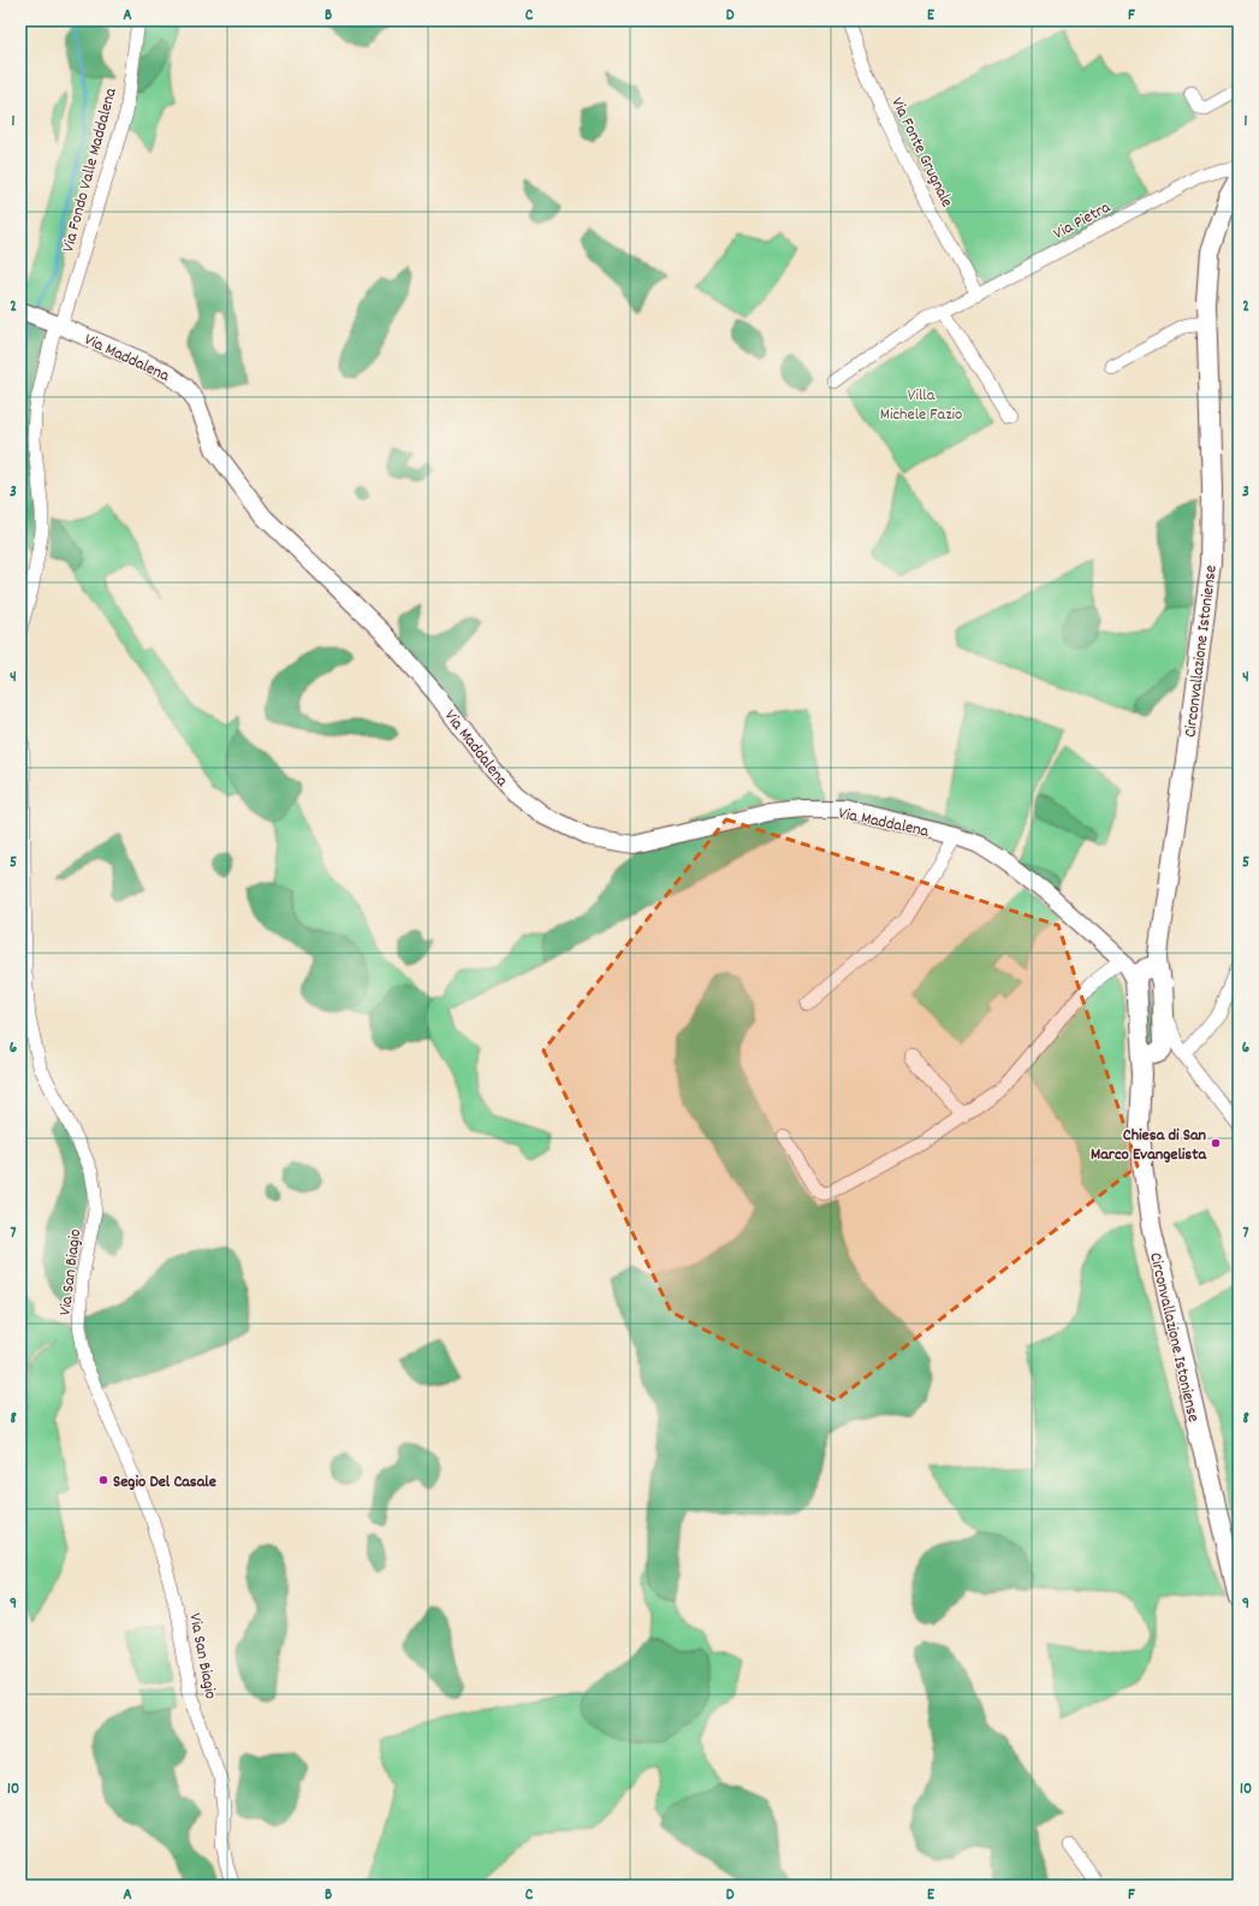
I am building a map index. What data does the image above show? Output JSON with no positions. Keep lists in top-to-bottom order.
{
  "streets": {
    "main road": ["Circonvallazione Istoniense"],
    "street": [
      "Via Fonte Grugnale",
      "Via Fondo Valle Maddalena",
      "Via Pietra",
      "Via Maddalena",
      "Via San Biagio"
    ]
  },
  "crossings": [
    ["Via Fonte Grugnale", "Via Pietra"],
    ["Via Fondo Valle Maddalena", "Via Maddalena"],
    ["Via Maddalena", "Circonvallazione Istoniense"]
  ],
  "parks": ["Villa Michele Fazio"],
  "places": ["Chiesa di San Marco Evangelista", "Segio Del Casale"],
  "grid": {
    "columns": [
      "A",
      "B",
      "C",
      "D",
      "E",
      "F"
    ],
    "rows": [
      "1",
      "2",
      "3",
      "4",
      "5",
      "6",
      "7",
      "8",
      "9",
      "10"
    ]
  }
}
